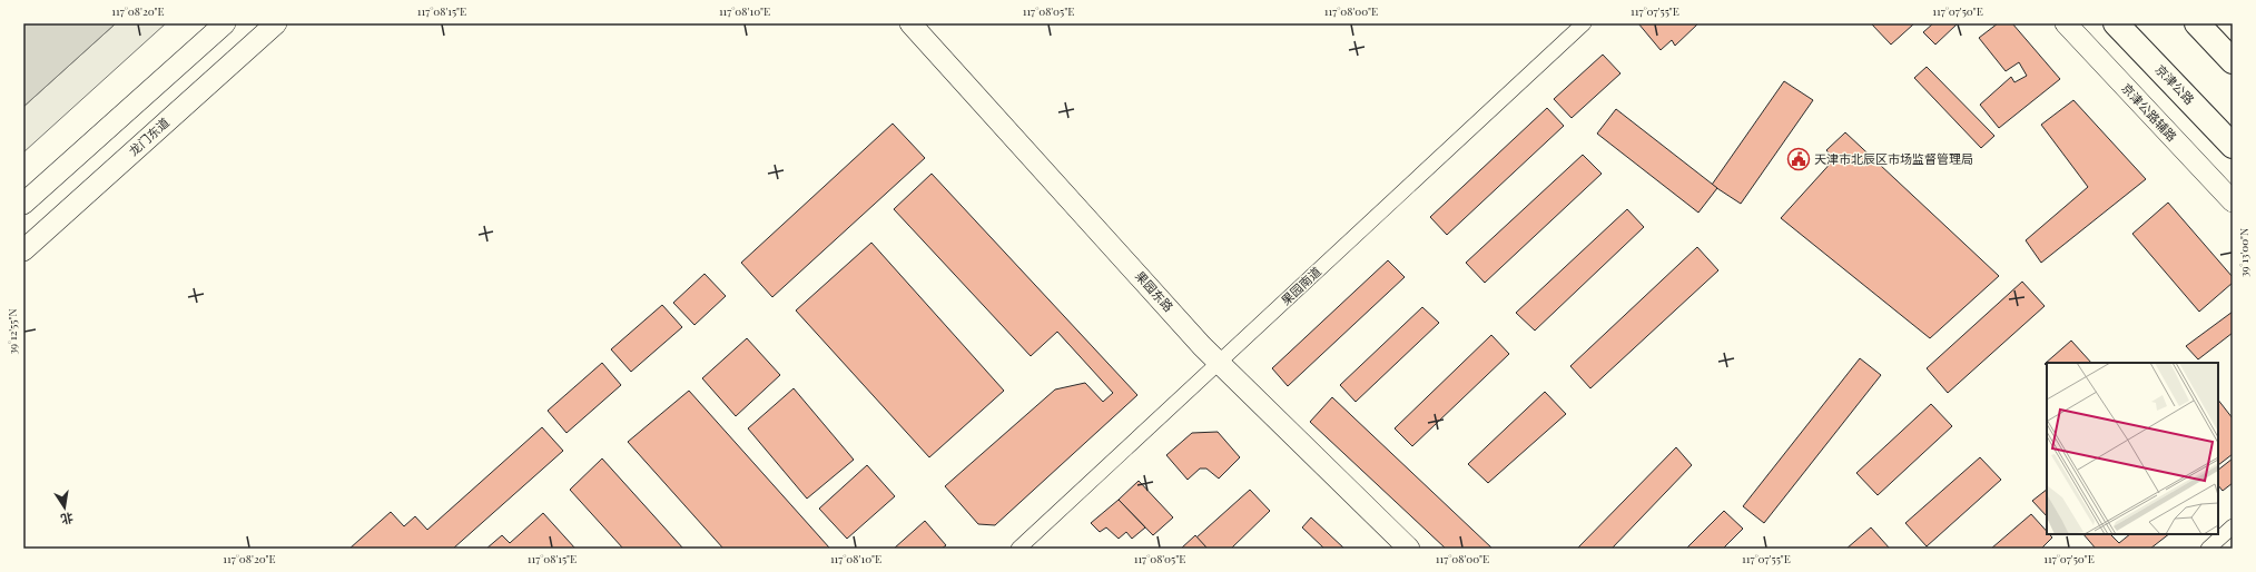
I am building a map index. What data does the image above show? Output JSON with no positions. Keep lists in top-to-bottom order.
{
  "streets": {
    "highway": ["京津公路"],
    "street": [
      "京津公路辅路",
      "龙门东道",
      "果园南道",
      "果园东路"
    ]
  },
  "crossings": [
    ["果园南道", "果园东路"]
  ],
  "places": {
    "public building": ["天津市北辰区市场监督管理局"]
  },
  "north": "bottom",
  "coordinates": [
    "117°08'20\"E",
    "117°08'15\"E",
    "117°08'10\"E",
    "117°08'05\"E",
    "117°08'00\"E",
    "117°07'55\"E",
    "117°07'50\"E",
    "39°13'00\"N",
    "39°12'55\"N"
  ]
}
